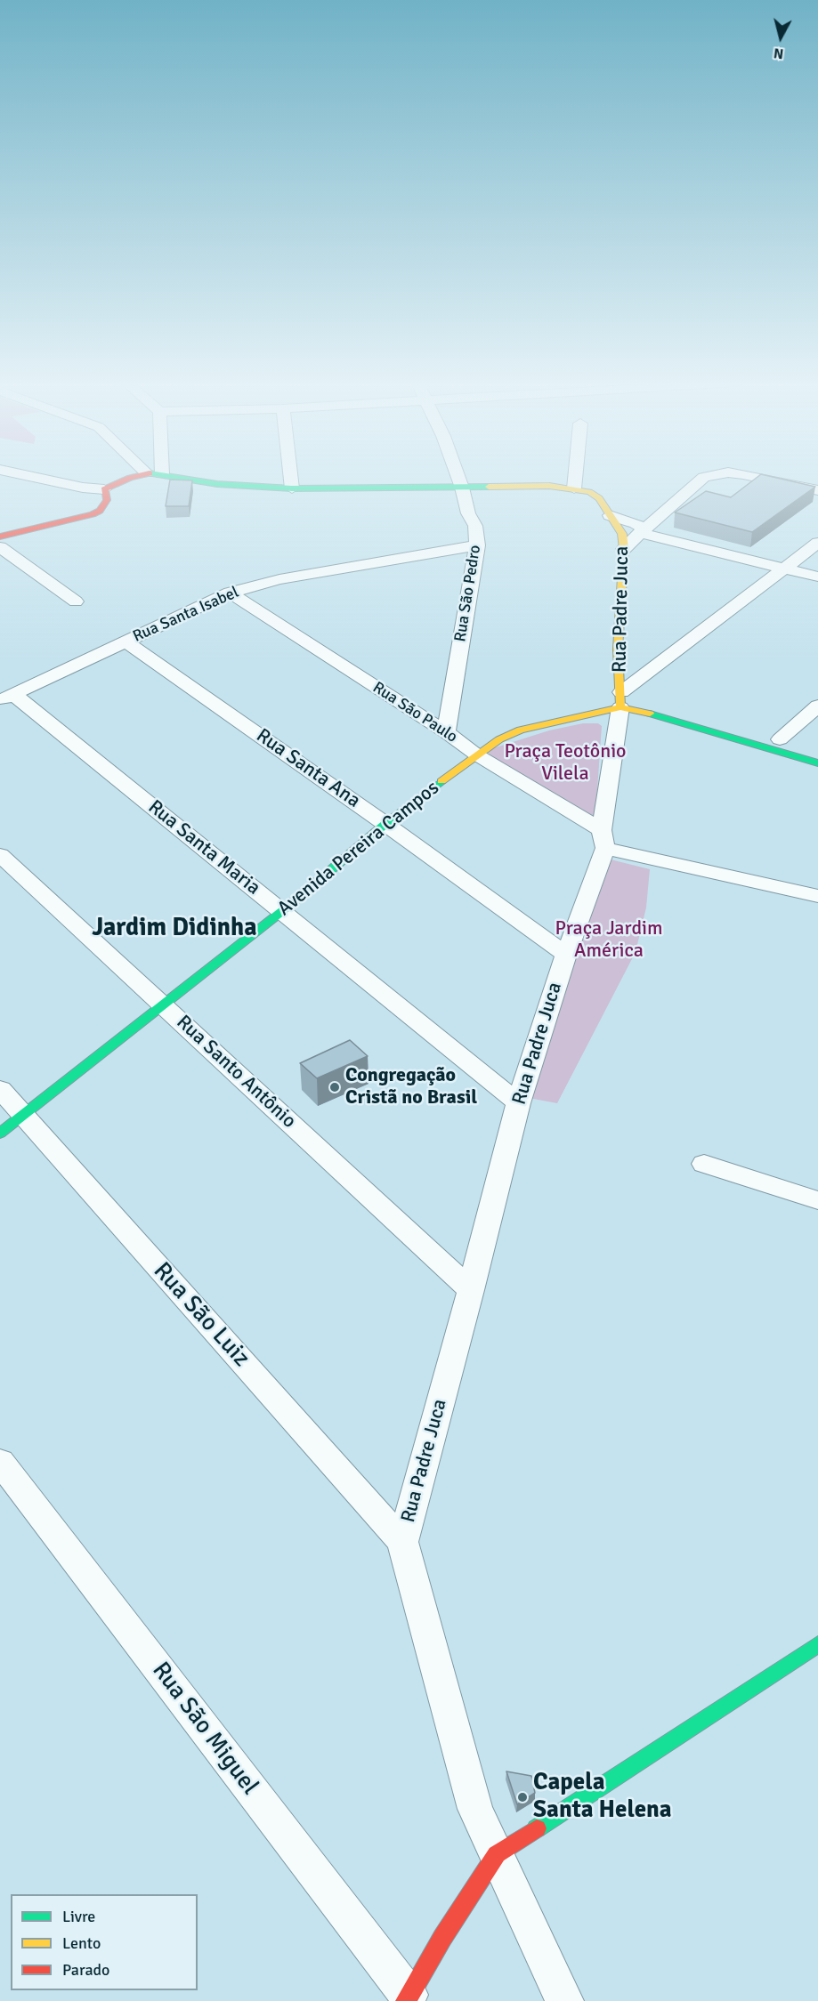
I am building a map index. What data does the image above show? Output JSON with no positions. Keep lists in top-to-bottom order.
{
  "streets": {
    "main road": ["Rua Padre Juca", "Avenida Pereira Campos"],
    "street": [
      "Rua São Pedro",
      "Rua Santa Isabel",
      "Rua São Paulo",
      "Rua Santa Ana",
      "Rua Santa Maria",
      "Rua Santo Antônio",
      "Rua São Luiz",
      "Rua São Miguel"
    ]
  },
  "crossings": [
    ["Rua São Pedro", "Rua Padre Juca"],
    ["Rua São Pedro", "Rua Santa Isabel"],
    ["Rua São Pedro", "Rua São Paulo"],
    ["Rua Padre Juca", "Rua São Paulo"],
    ["Rua Padre Juca", "Rua Santa Ana"],
    ["Rua Padre Juca", "Rua Santa Maria"],
    ["Rua Padre Juca", "Avenida Pereira Campos"],
    ["Rua Padre Juca", "Rua Santo Antônio"],
    ["Rua Padre Juca", "Rua São Luiz"],
    ["Rua Santa Isabel", "Rua São Paulo"],
    ["Rua Santa Isabel", "Rua Santa Ana"],
    ["Rua Santa Isabel", "Rua Santa Maria"],
    ["Rua São Paulo", "Avenida Pereira Campos"],
    ["Rua Santa Ana", "Avenida Pereira Campos"],
    ["Rua Santa Maria", "Avenida Pereira Campos"],
    ["Avenida Pereira Campos", "Rua Santo Antônio"],
    ["Avenida Pereira Campos", "Rua São Luiz"]
  ],
  "districts": ["Jardim Didinha"],
  "parks": ["Praça Teotônio Vilela", "Praça Jardim América"],
  "places": ["Congregação Cristã no Brasil", "Capela Santa Helena"],
  "legend": ["Livre", "Lento", "Parado"],
  "north": "bottom"
}
